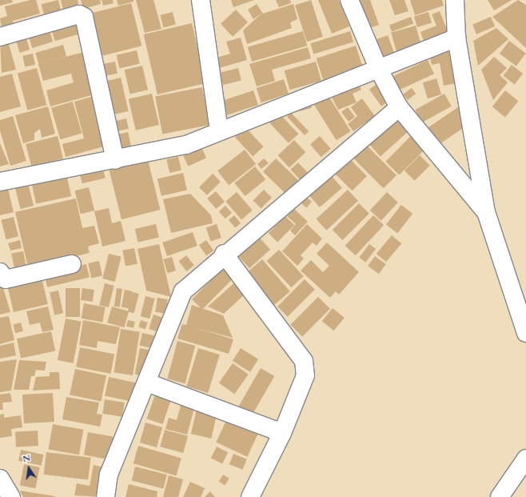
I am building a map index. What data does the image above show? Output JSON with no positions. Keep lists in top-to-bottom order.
{
  "north": "top"
}
